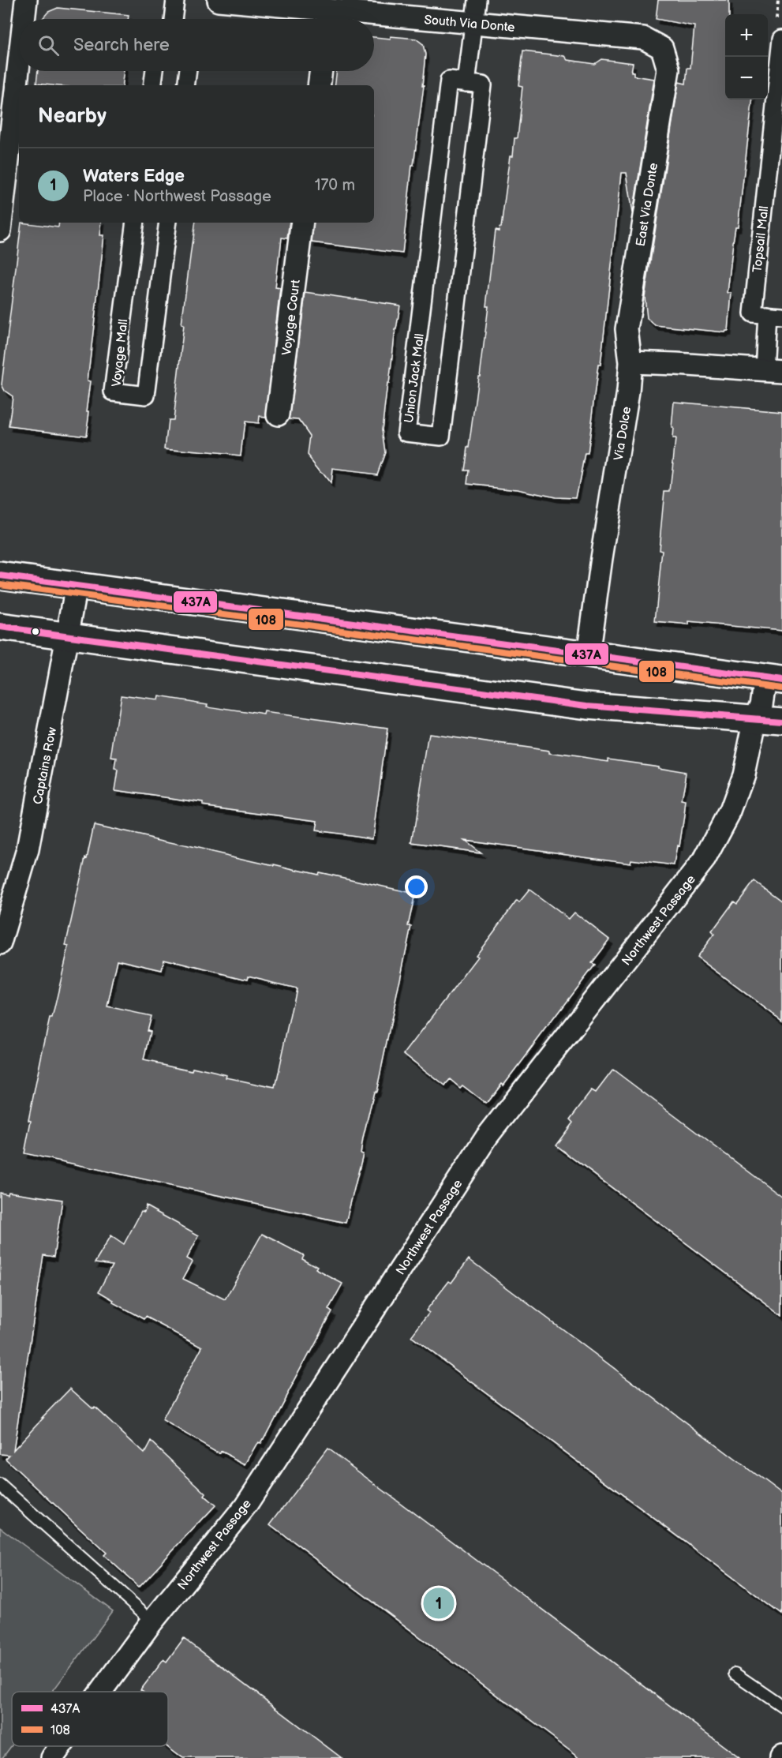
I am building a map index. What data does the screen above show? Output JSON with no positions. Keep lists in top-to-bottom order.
{
  "streets": {
    "street": [
      "South Via Donte",
      "East Via Donte",
      "Topsail Mall",
      "Voyage Court",
      "Voyage Mall",
      "Union Jack Mall",
      "Via Dolce",
      "Captains Row",
      "Northwest Passage"
    ]
  },
  "crossings": [
    ["South Via Donte", "East Via Donte"],
    ["East Via Donte", "Via Dolce"]
  ],
  "lines": ["transit line 437A", "transit line 108"],
  "legend": ["437A", "108"],
  "page": {
    "map_buttons": ["+", "−"],
    "search": "Search here",
    "heading": "Nearby",
    "list": [
      {
        "mark": "1",
        "name": "Waters Edge",
        "note": "Place · Northwest Passage",
        "value": "170 m"
      }
    ],
    "pins": "1"
  }
}
